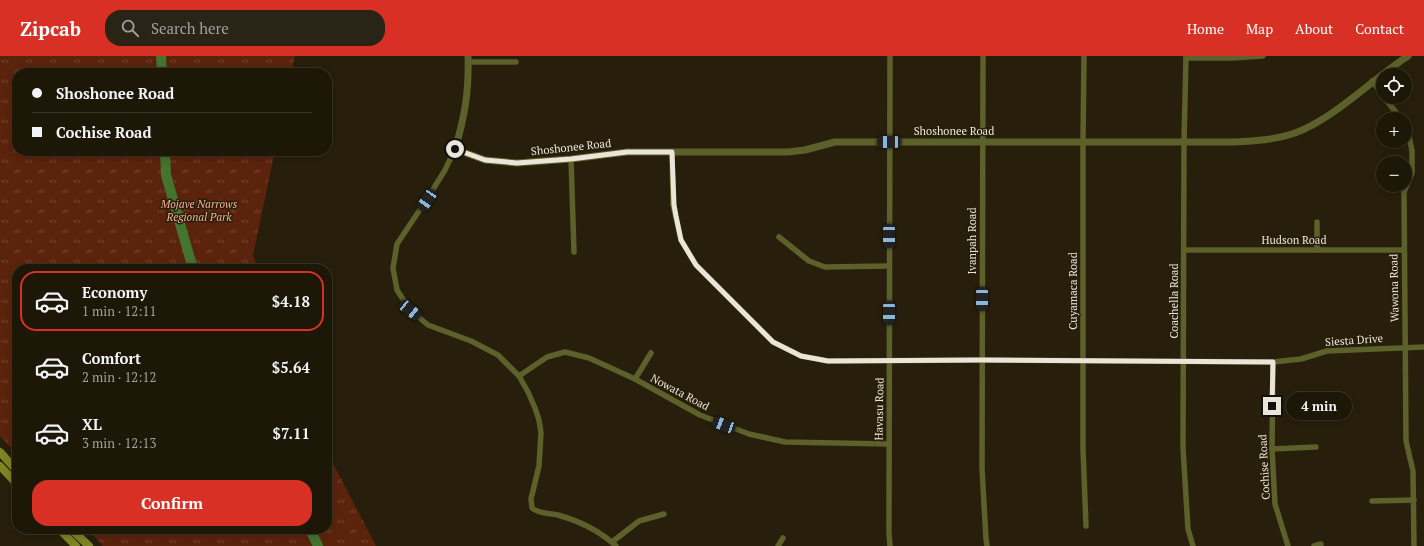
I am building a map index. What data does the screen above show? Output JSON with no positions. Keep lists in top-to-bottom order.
{
  "streets": {
    "street": [
      "Shoshonee Road",
      "Hudson Road",
      "Ivanpah Road",
      "Wawona Road",
      "Cuyamaca Road",
      "Coachella Road",
      "Siesta Drive",
      "Nowata Road",
      "Havasu Road",
      "Cochise Road"
    ]
  },
  "crossings": [
    ["Shoshonee Road", "Ivanpah Road"],
    ["Shoshonee Road", "Cuyamaca Road"],
    ["Shoshonee Road", "Coachella Road"],
    ["Shoshonee Road", "Siesta Drive"],
    ["Shoshonee Road", "Havasu Road"],
    ["Hudson Road", "Wawona Road"],
    ["Hudson Road", "Coachella Road"],
    ["Ivanpah Road", "Siesta Drive"],
    ["Wawona Road", "Siesta Drive"],
    ["Cuyamaca Road", "Siesta Drive"],
    ["Coachella Road", "Siesta Drive"],
    ["Siesta Drive", "Havasu Road"],
    ["Siesta Drive", "Cochise Road"],
    ["Nowata Road", "Havasu Road"]
  ],
  "parks": ["Mojave Narrows Regional Park"],
  "page": {
    "header": "Zipcab",
    "search": "Search here",
    "nav": [
      "Home",
      "Map",
      "About",
      "Contact"
    ],
    "map_buttons": ["+", "−"],
    "banner": ["Shoshonee Road", "Cochise Road"],
    "list": [
      {
        "name": "Economy",
        "note": "1 min · 12:11",
        "value": "$4.18"
      },
      {
        "name": "Comfort",
        "note": "2 min · 12:12",
        "value": "$5.64"
      },
      {
        "name": "XL",
        "note": "3 min · 12:13",
        "value": "$7.11"
      }
    ],
    "bubble": "4 min",
    "buttons": "Confirm"
  }
}
